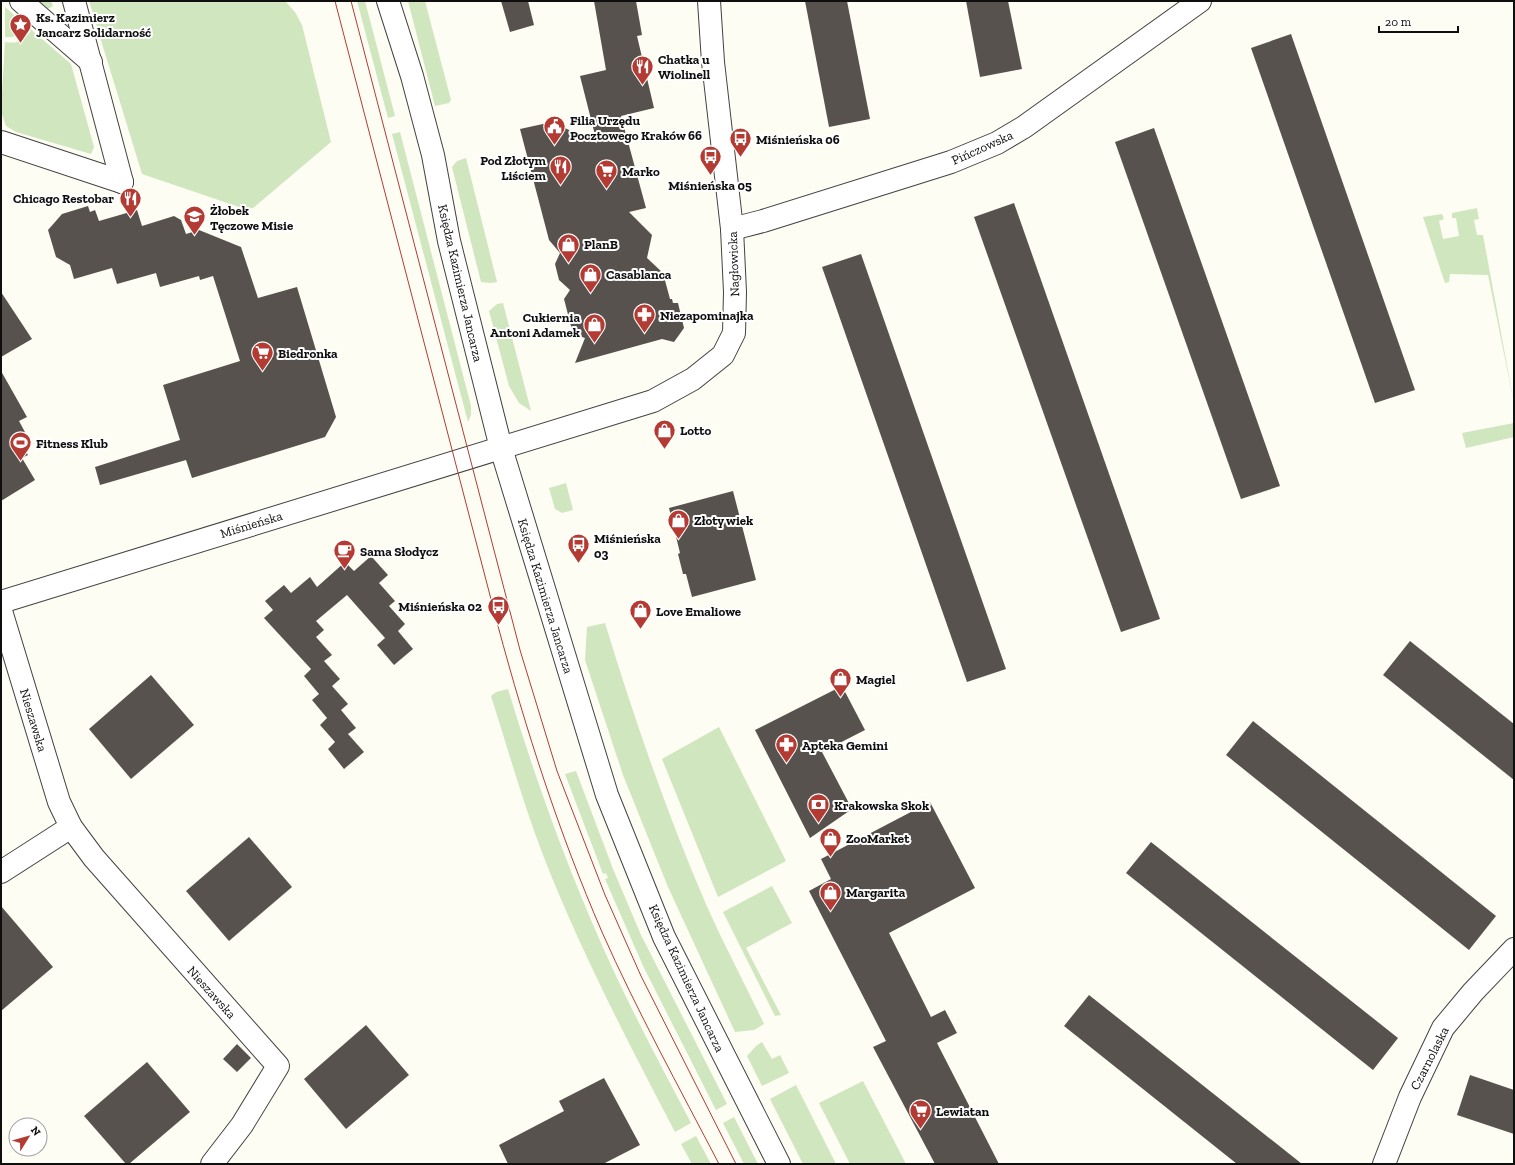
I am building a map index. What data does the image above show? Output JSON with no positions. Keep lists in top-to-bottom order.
{
  "streets": {
    "street": [
      "Pińczowska",
      "Nagłowicka",
      "Księdza Kazimierza Jancarza",
      "Miśnieńska",
      "Nieszawska",
      "Czarnolaska"
    ]
  },
  "crossings": [
    ["Pińczowska", "Nagłowicka"],
    ["Nagłowicka", "Księdza Kazimierza Jancarza"],
    ["Nagłowicka", "Miśnieńska"],
    ["Księdza Kazimierza Jancarza", "Miśnieńska"]
  ],
  "places": {
    "place": ["Ks. Kazimierz Jancarz Solidarność"],
    "restaurant": ["Chatka u Wiolinell", "Pod Złotym Liściem", "Chicago Restobar"],
    "public building": ["Filia Urzędu Pocztowego Kraków 66"],
    "bus stop": [
      "Miśnieńska 06",
      "Miśnieńska 05",
      "Miśnieńska 03",
      "Miśnieńska 02"
    ],
    "supermarket": ["Marko", "Biedronka", "Lewiatan"],
    "school or university": ["Żłobek Tęczowe Misie"],
    "shop": [
      "PlanB",
      "Casablanca",
      "Cukiernia Antoni Adamek",
      "Lotto",
      "Złoty wiek",
      "Love Emaliowe",
      "Magiel",
      "ZooMarket",
      "Margarita"
    ],
    "pharmacy": ["Niezapominajka", "Apteka Gemini"],
    "sports": ["Fitness Klub"],
    "cafe": ["Sama Słodycz"],
    "bank": ["Krakowska Skok"]
  },
  "scale_bar": "20 m",
  "north": "top right"
}
